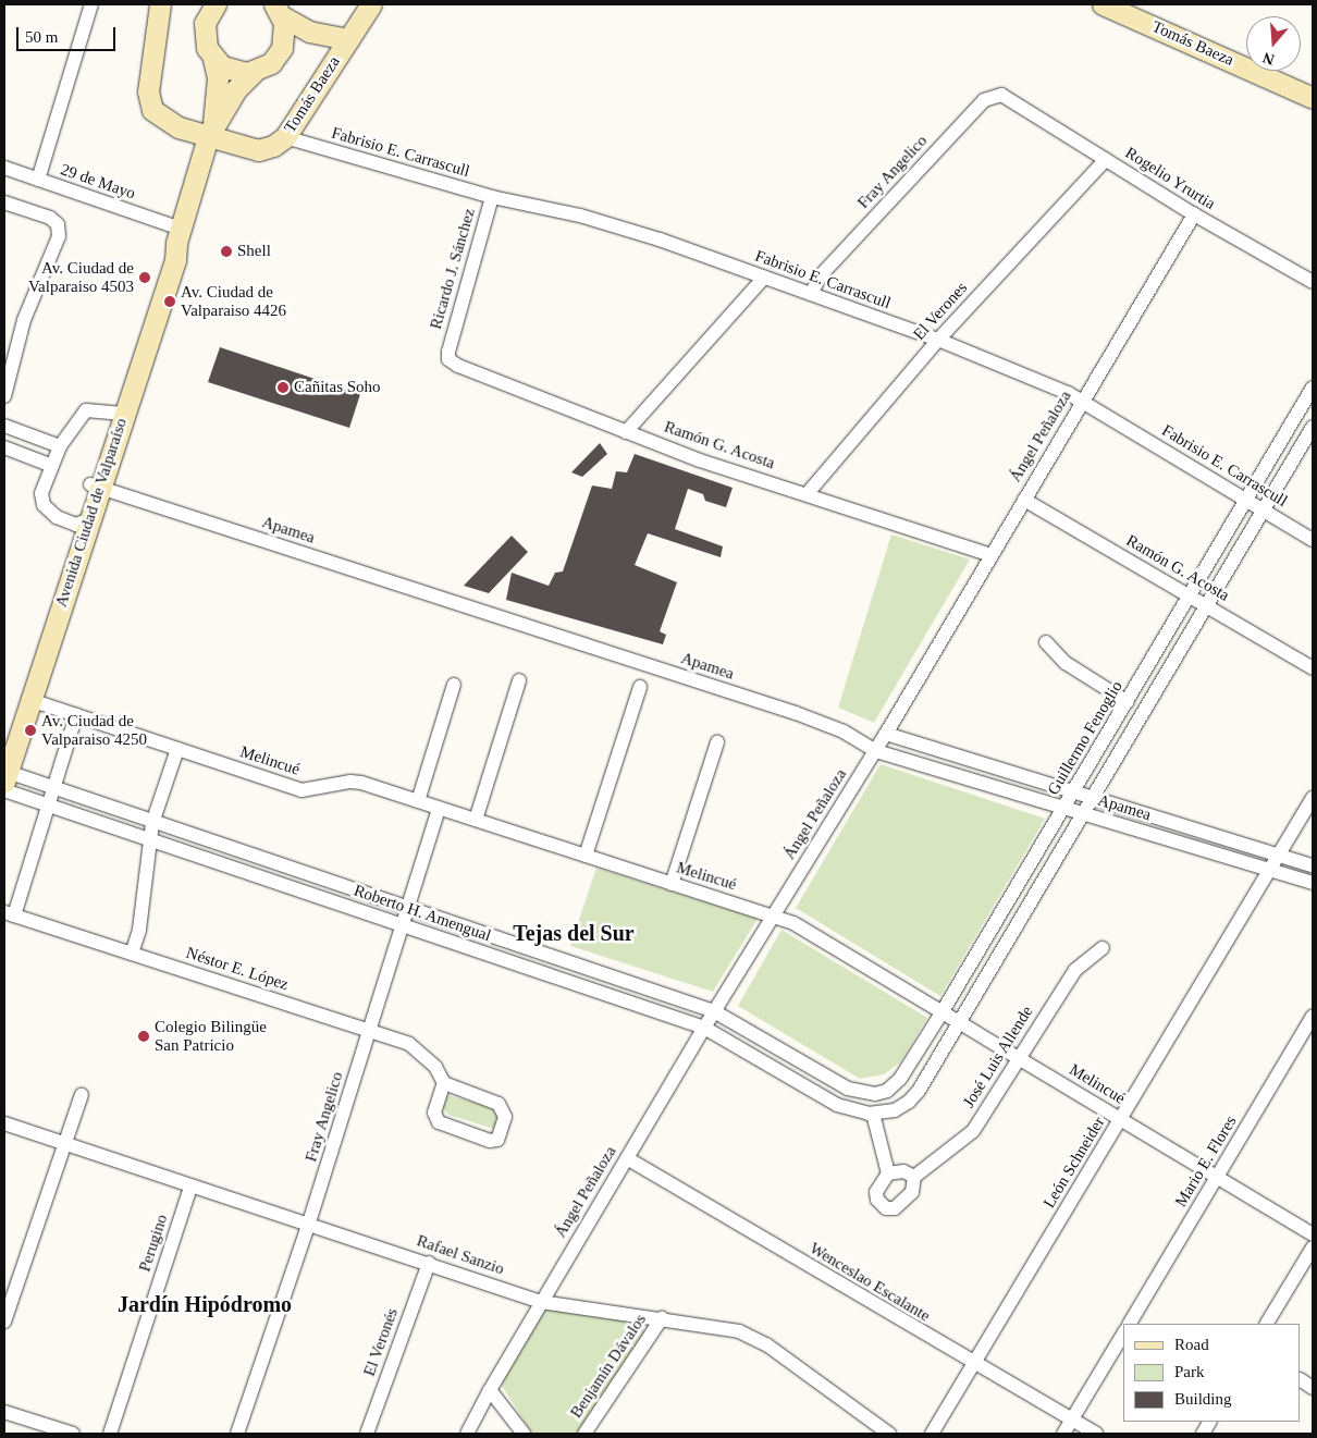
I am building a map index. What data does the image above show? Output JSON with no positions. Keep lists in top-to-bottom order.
{
  "streets": {
    "main road": ["Tomás Baeza", "Avenida Ciudad de Valparaíso"],
    "street": [
      "Fabrisio E. Carrascull",
      "Fray Angelico",
      "Rogelio Yrurtia",
      "29 de Mayo",
      "Ricardo J. Sánchez",
      "El Verones",
      "Ángel Peñaloza",
      "Ramón G. Acosta",
      "Apamea",
      "Guillermo Fenoglio",
      "Melincué",
      "Roberto H. Amengual",
      "Néstor E. López",
      "José Luis Allende",
      "Mario E. Flores",
      "León Schneider",
      "Perugino",
      "Rafael Sanzio",
      "Wenceslao Escalante",
      "El Veronés",
      "Benjamín Dávalos"
    ]
  },
  "crossings": [
    ["Tomás Baeza", "Fabrisio E. Carrascull"],
    ["Tomás Baeza", "Avenida Ciudad de Valparaíso"],
    ["Fabrisio E. Carrascull", "Fray Angelico"],
    ["Fabrisio E. Carrascull", "Ricardo J. Sánchez"],
    ["Fabrisio E. Carrascull", "El Verones"],
    ["Fabrisio E. Carrascull", "Ángel Peñaloza"],
    ["Fabrisio E. Carrascull", "Guillermo Fenoglio"],
    ["Fray Angelico", "Rogelio Yrurtia"],
    ["Fray Angelico", "Melincué"],
    ["Fray Angelico", "Roberto H. Amengual"],
    ["Fray Angelico", "Néstor E. López"],
    ["Fray Angelico", "Rafael Sanzio"],
    ["Rogelio Yrurtia", "El Verones"],
    ["Rogelio Yrurtia", "Ángel Peñaloza"],
    ["29 de Mayo", "Avenida Ciudad de Valparaíso"],
    ["Ricardo J. Sánchez", "Ramón G. Acosta"],
    ["El Verones", "Ramón G. Acosta"],
    ["Ángel Peñaloza", "Ramón G. Acosta"],
    ["Ángel Peñaloza", "Apamea"],
    ["Ángel Peñaloza", "Melincué"],
    ["Ángel Peñaloza", "Roberto H. Amengual"],
    ["Ángel Peñaloza", "Rafael Sanzio"],
    ["Ángel Peñaloza", "Wenceslao Escalante"],
    ["Ramón G. Acosta", "Guillermo Fenoglio"],
    ["Avenida Ciudad de Valparaíso", "Apamea"],
    ["Avenida Ciudad de Valparaíso", "Melincué"],
    ["Avenida Ciudad de Valparaíso", "Roberto H. Amengual"],
    ["Apamea", "Guillermo Fenoglio"],
    ["Apamea", "León Schneider"],
    ["Guillermo Fenoglio", "Melincué"],
    ["Guillermo Fenoglio", "Roberto H. Amengual"],
    ["Melincué", "José Luis Allende"],
    ["Melincué", "Mario E. Flores"],
    ["Melincué", "León Schneider"],
    ["León Schneider", "Wenceslao Escalante"],
    ["Perugino", "Rafael Sanzio"],
    ["Rafael Sanzio", "El Veronés"],
    ["Rafael Sanzio", "Benjamín Dávalos"]
  ],
  "districts": ["Tejas del Sur", "Jardín Hipódromo"],
  "places": [
    "Shell",
    "Av. Ciudad de Valparaiso 4503",
    "Av. Ciudad de Valparaiso 4426",
    "Cañitas Soho",
    "Av. Ciudad de Valparaiso 4250",
    "Colegio Bilingüe San Patricio"
  ],
  "legend": ["Road", "Park", "Building"],
  "scale_bar": "50 m",
  "north": "bottom"
}
